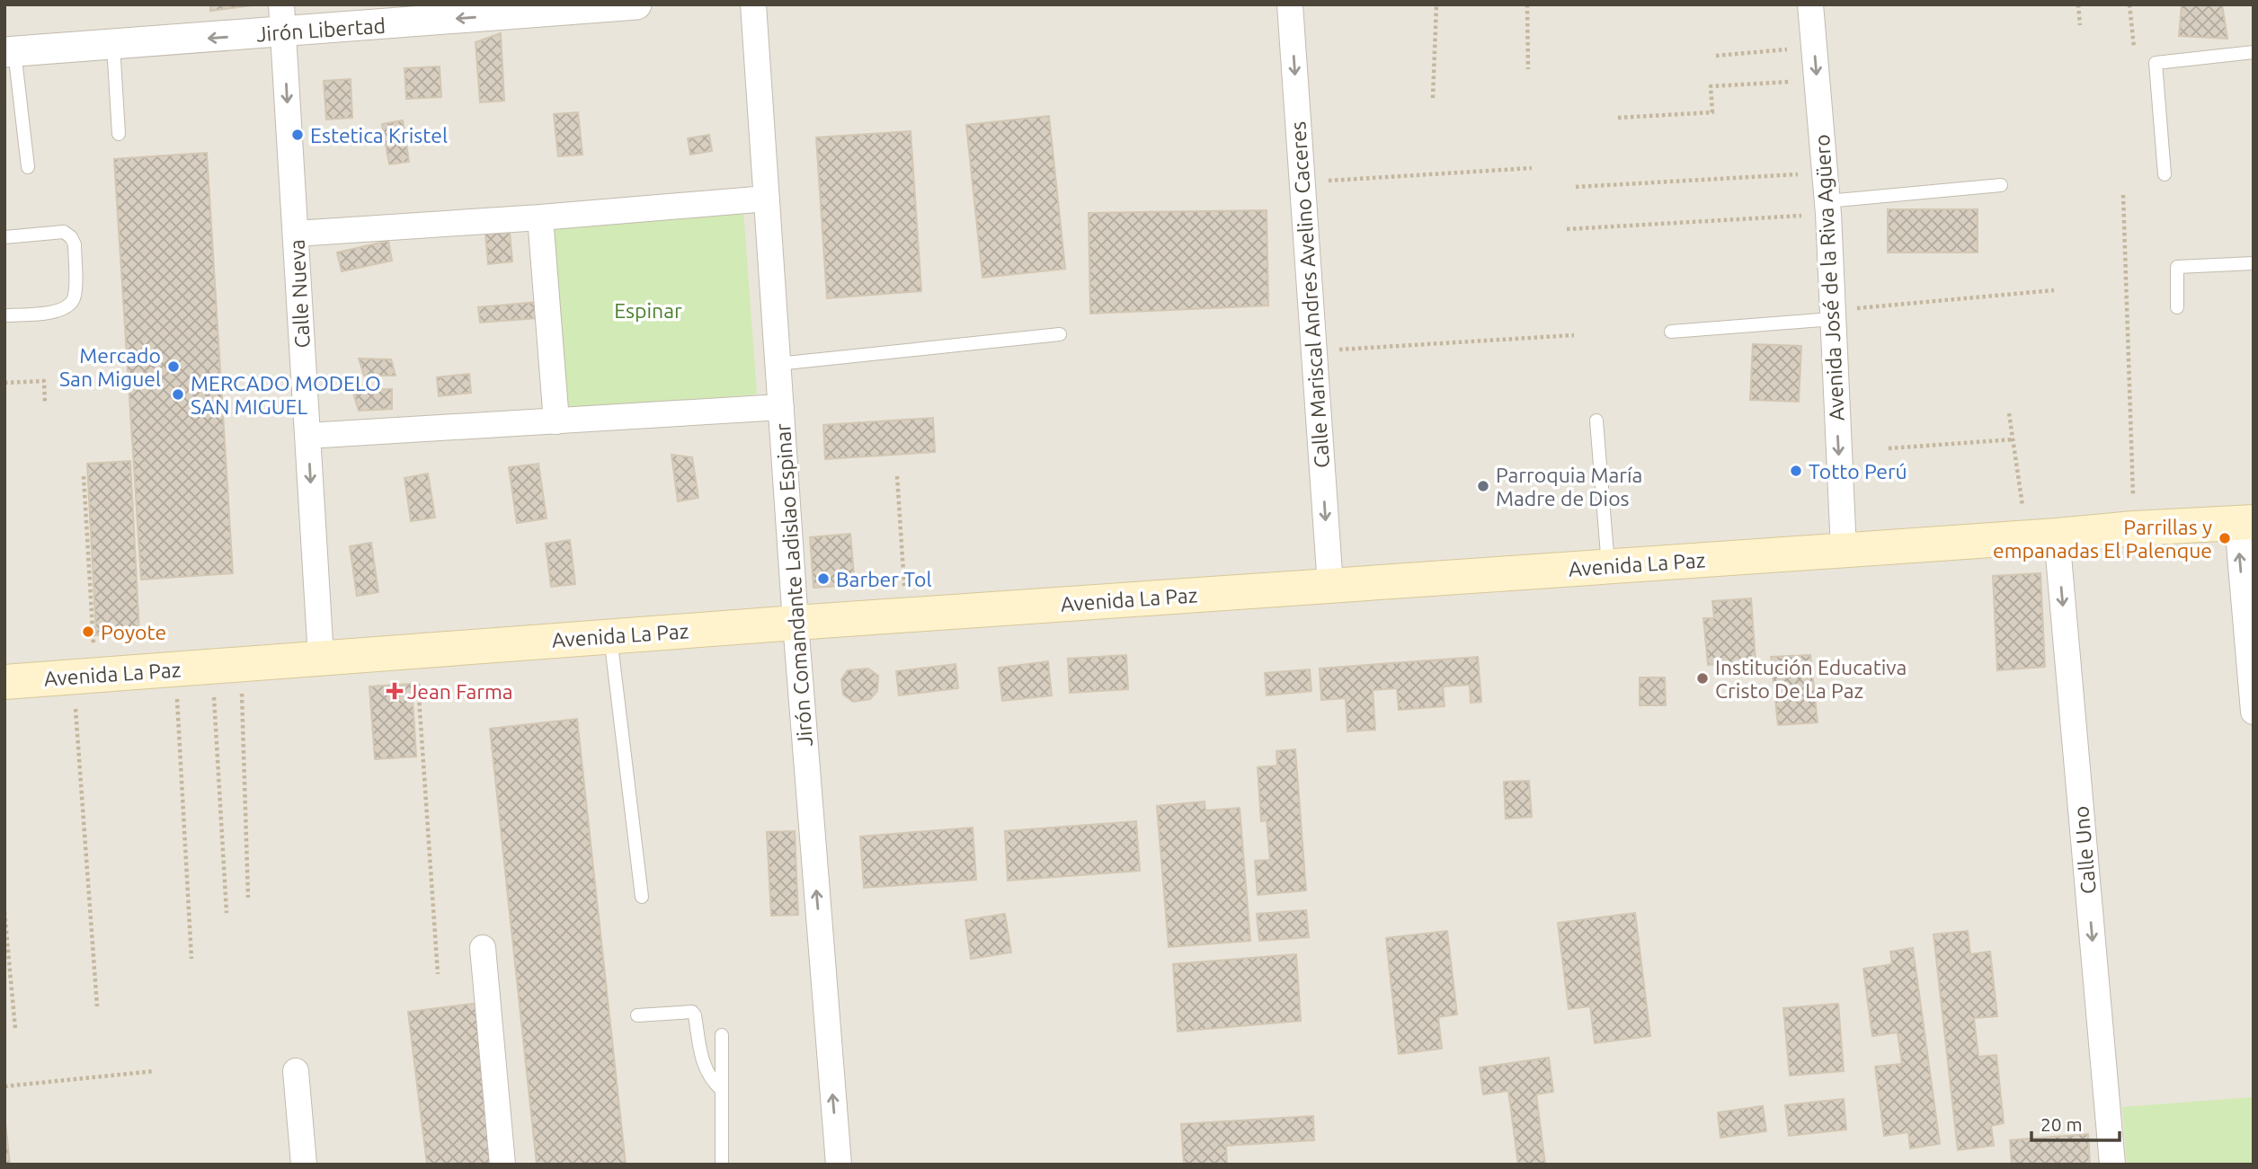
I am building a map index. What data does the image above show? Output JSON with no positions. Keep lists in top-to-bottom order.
{
  "streets": {
    "main road": ["Avenida La Paz"],
    "street": [
      "Jirón Libertad",
      "Avenida José de la Riva Agüero",
      "Calle Nueva",
      "Calle Mariscal Andres Avelino Caceres",
      "Jirón Comandante Ladislao Espinar",
      "Calle Uno"
    ]
  },
  "crossings": [
    ["Jirón Libertad", "Calle Nueva"],
    ["Avenida José de la Riva Agüero", "Avenida La Paz"],
    ["Calle Nueva", "Avenida La Paz"],
    ["Calle Mariscal Andres Avelino Caceres", "Avenida La Paz"],
    ["Avenida La Paz", "Jirón Comandante Ladislao Espinar"],
    ["Avenida La Paz", "Calle Uno"]
  ],
  "one_way": [
    "Avenida José de la Riva Agüero",
    "Calle Nueva",
    "Calle Mariscal Andres Avelino Caceres",
    "Jirón Comandante Ladislao Espinar"
  ],
  "parks": ["Espinar"],
  "places": {
    "other": [
      "Estetica Kristel",
      "Mercado San Miguel",
      "MERCADO MODELO SAN MIGUEL",
      "Totto Perú",
      "Parroquia María Madre de Dios",
      "Parrillas y empanadas El Palenque",
      "Barber Tol",
      "Poyote",
      "Institución Educativa Cristo De La Paz"
    ],
    "health": ["Jean Farma"]
  },
  "scale_bar": "20 m"
}
